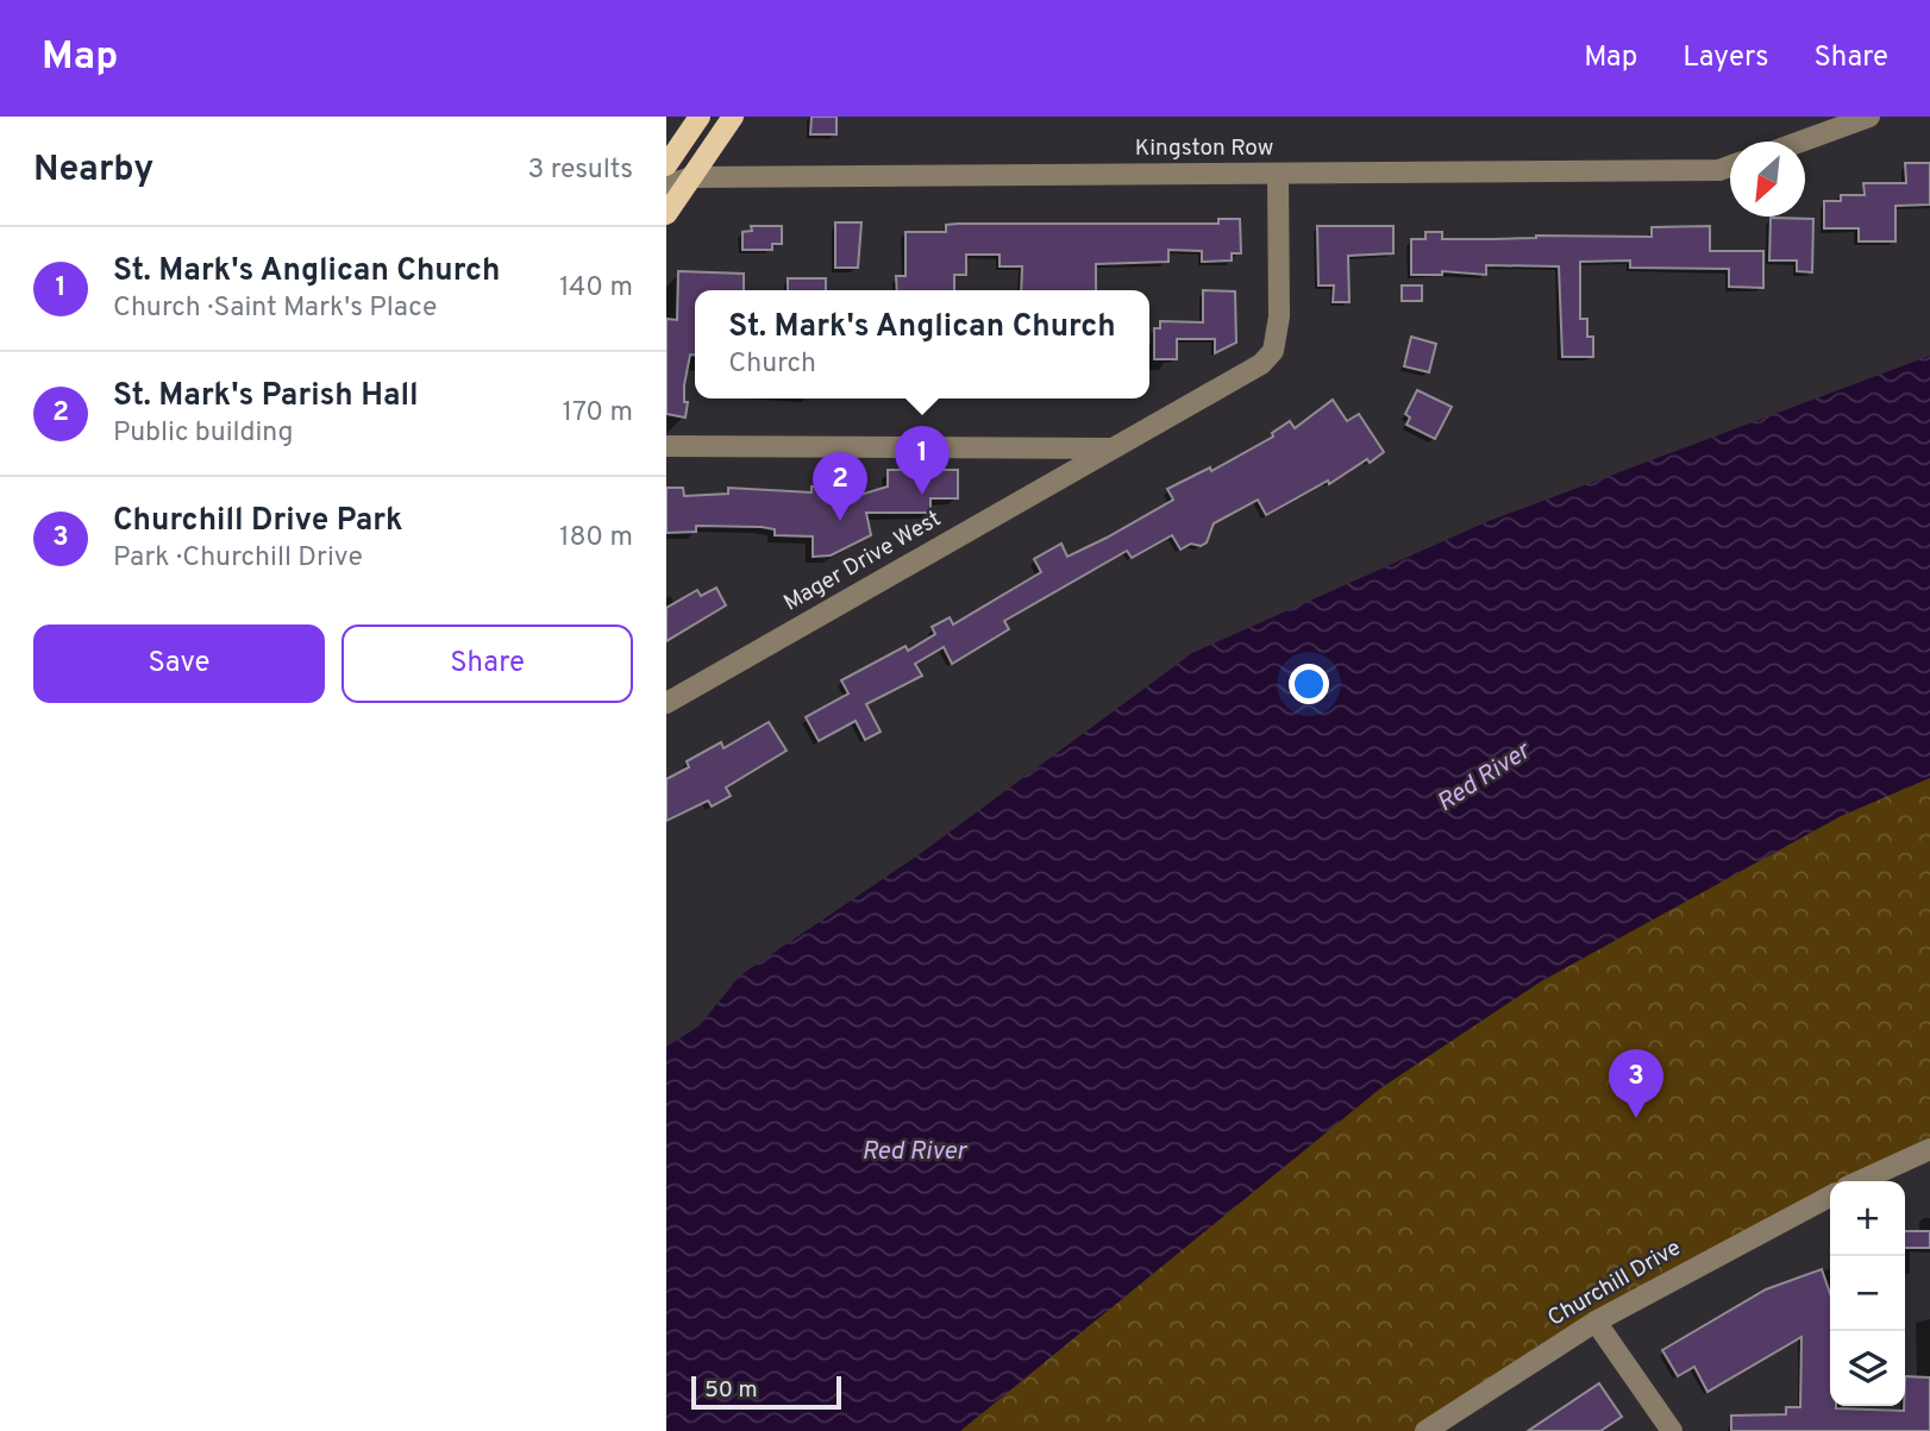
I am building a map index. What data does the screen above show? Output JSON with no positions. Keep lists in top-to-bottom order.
{
  "streets": {
    "street": ["Kingston Row", "Mager Drive West", "Churchill Drive"]
  },
  "crossings": [
    ["Kingston Row", "Mager Drive West"]
  ],
  "water": ["Red River"],
  "scale_bar": "50 m",
  "north": "bottom left",
  "page": {
    "header": "Map",
    "nav": ["Map", "Layers", "Share"],
    "heading": ["Nearby", "3 results"],
    "list": [
      {
        "mark": "1",
        "name": "St. Mark's Anglican Church",
        "note": "Church · Saint Mark's Place",
        "value": "140 m"
      },
      {
        "mark": "2",
        "name": "St. Mark's Parish Hall",
        "note": "Public building",
        "value": "170 m"
      },
      {
        "mark": "3",
        "name": "Churchill Drive Park",
        "note": "Park · Churchill Drive",
        "value": "180 m"
      }
    ],
    "popup": ["St. Mark's Anglican Church", "Church"],
    "pins": ["1", "2", "3"],
    "buttons": ["Save", "Share"],
    "map_buttons": ["+", "−"],
    "scale": "50 m"
  }
}
